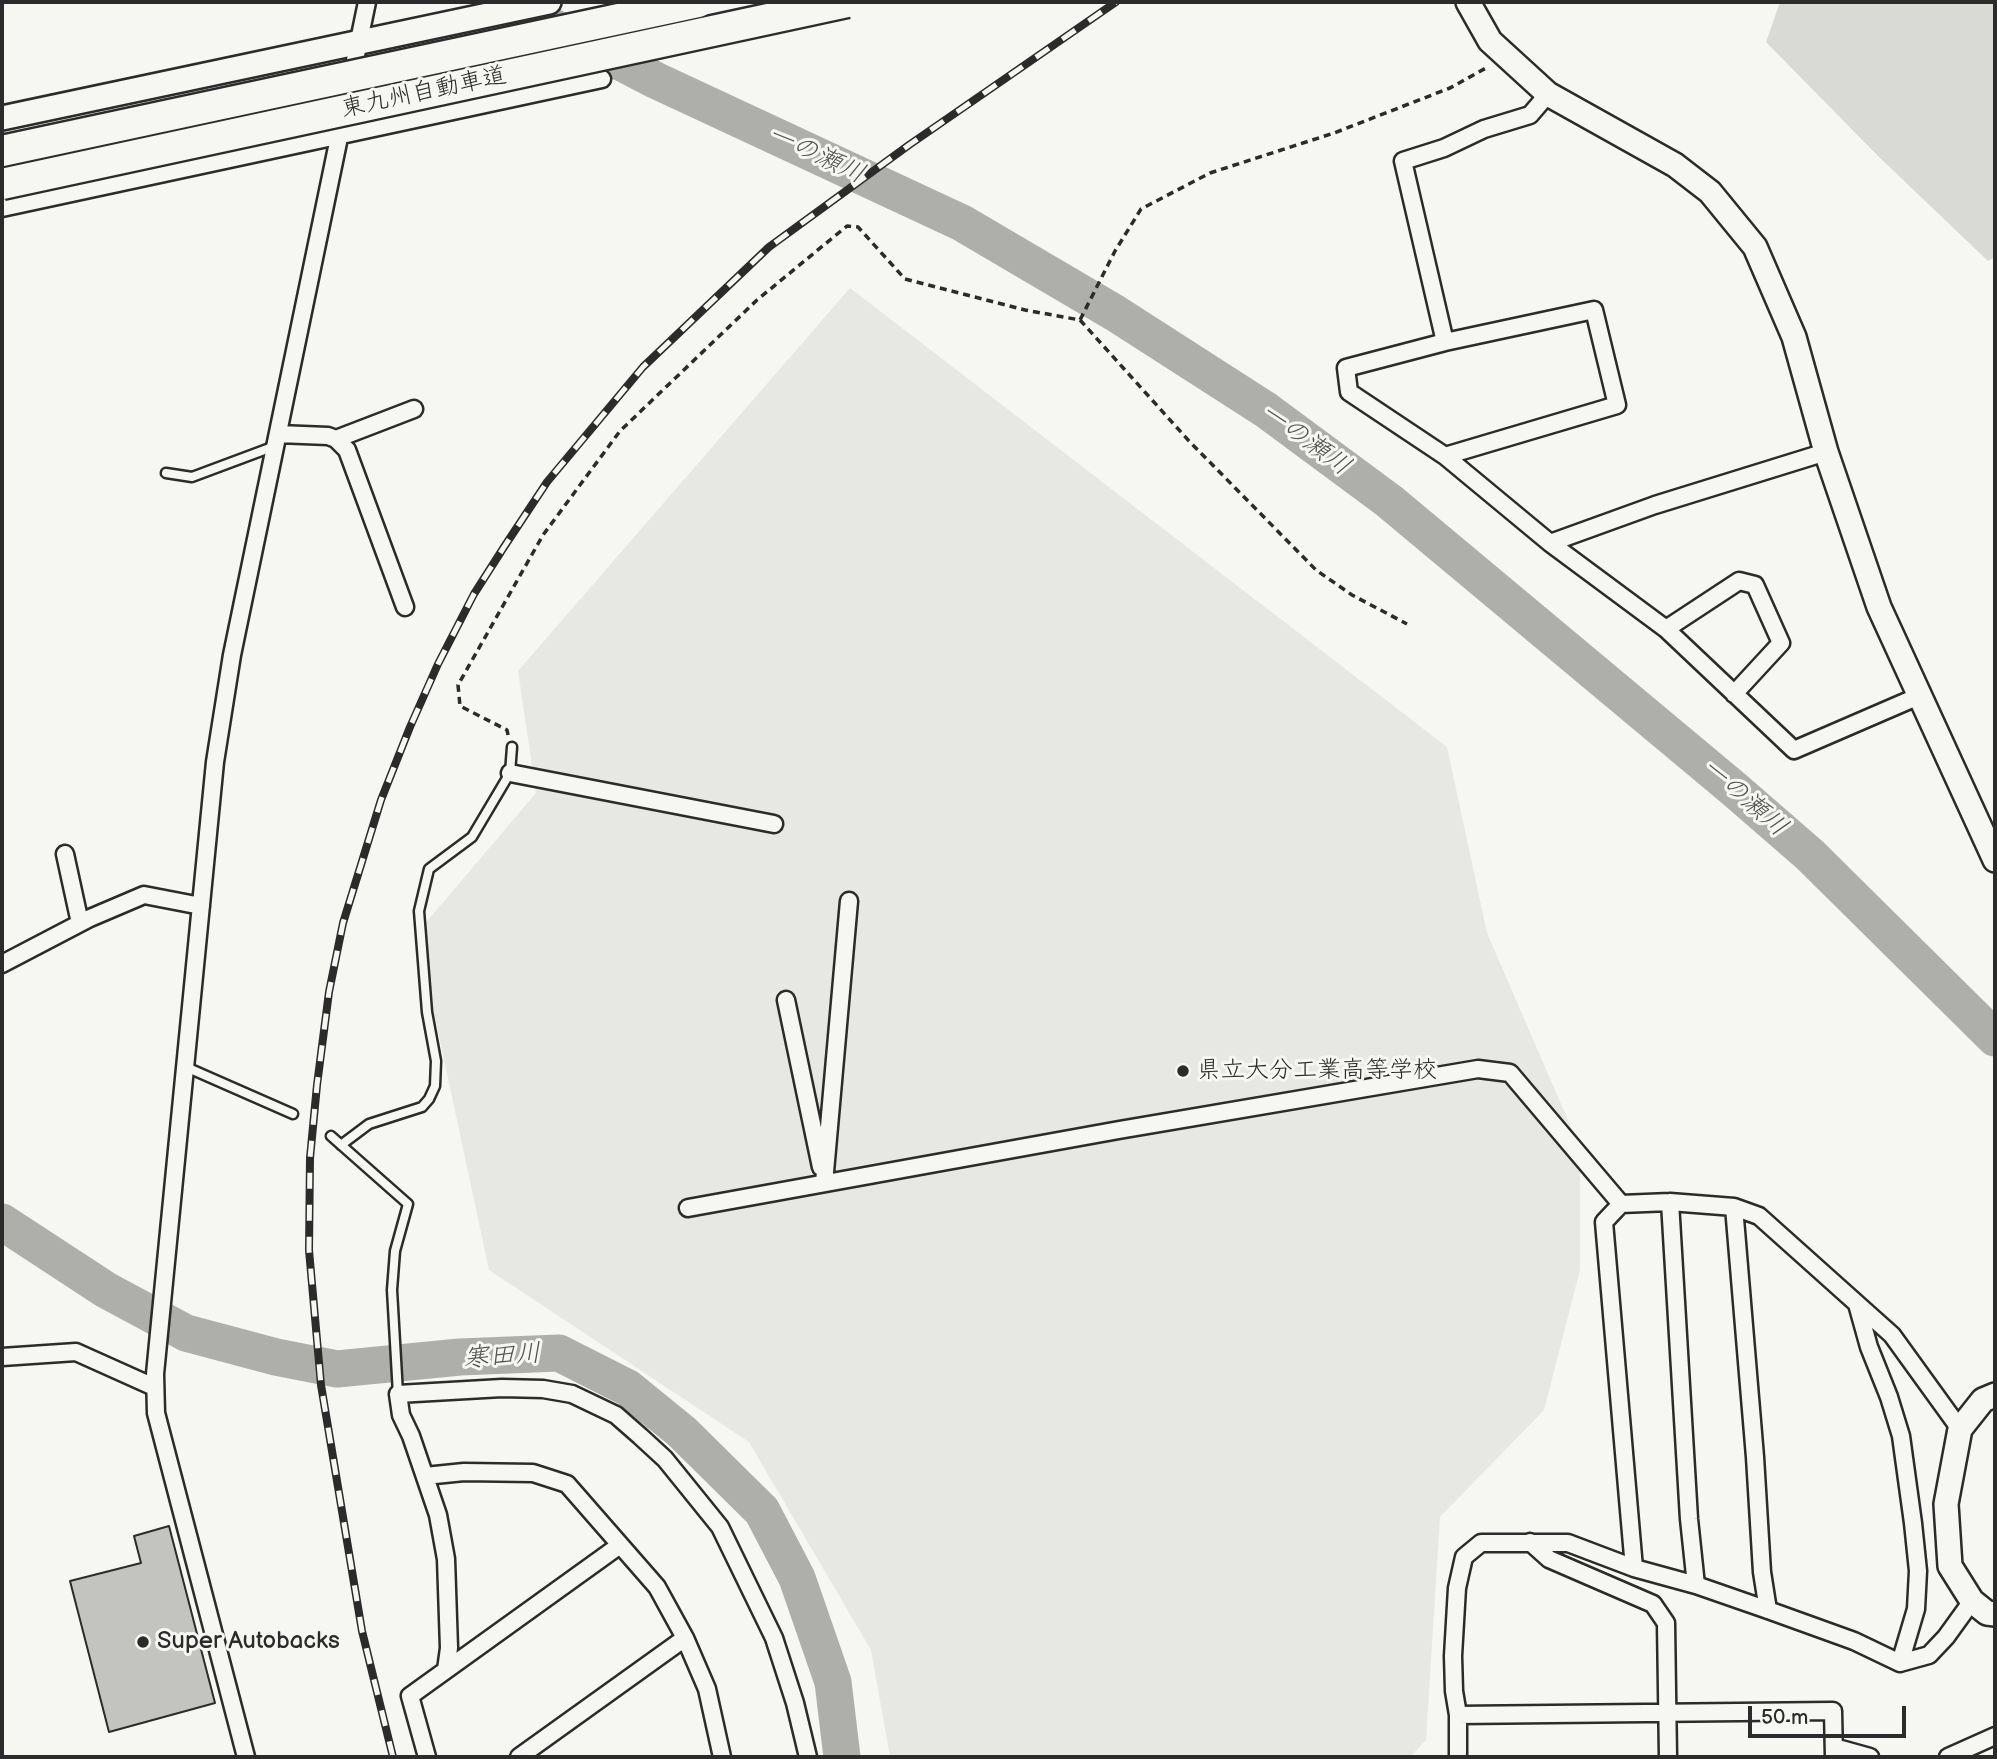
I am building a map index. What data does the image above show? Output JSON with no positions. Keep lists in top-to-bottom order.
{
  "streets": {
    "highway": ["東九州自動車道"]
  },
  "water": ["一の瀬川", "寒田川"],
  "places": ["県立大分工業高等学校", "Super Autobacks"],
  "scale_bar": "50 m"
}
